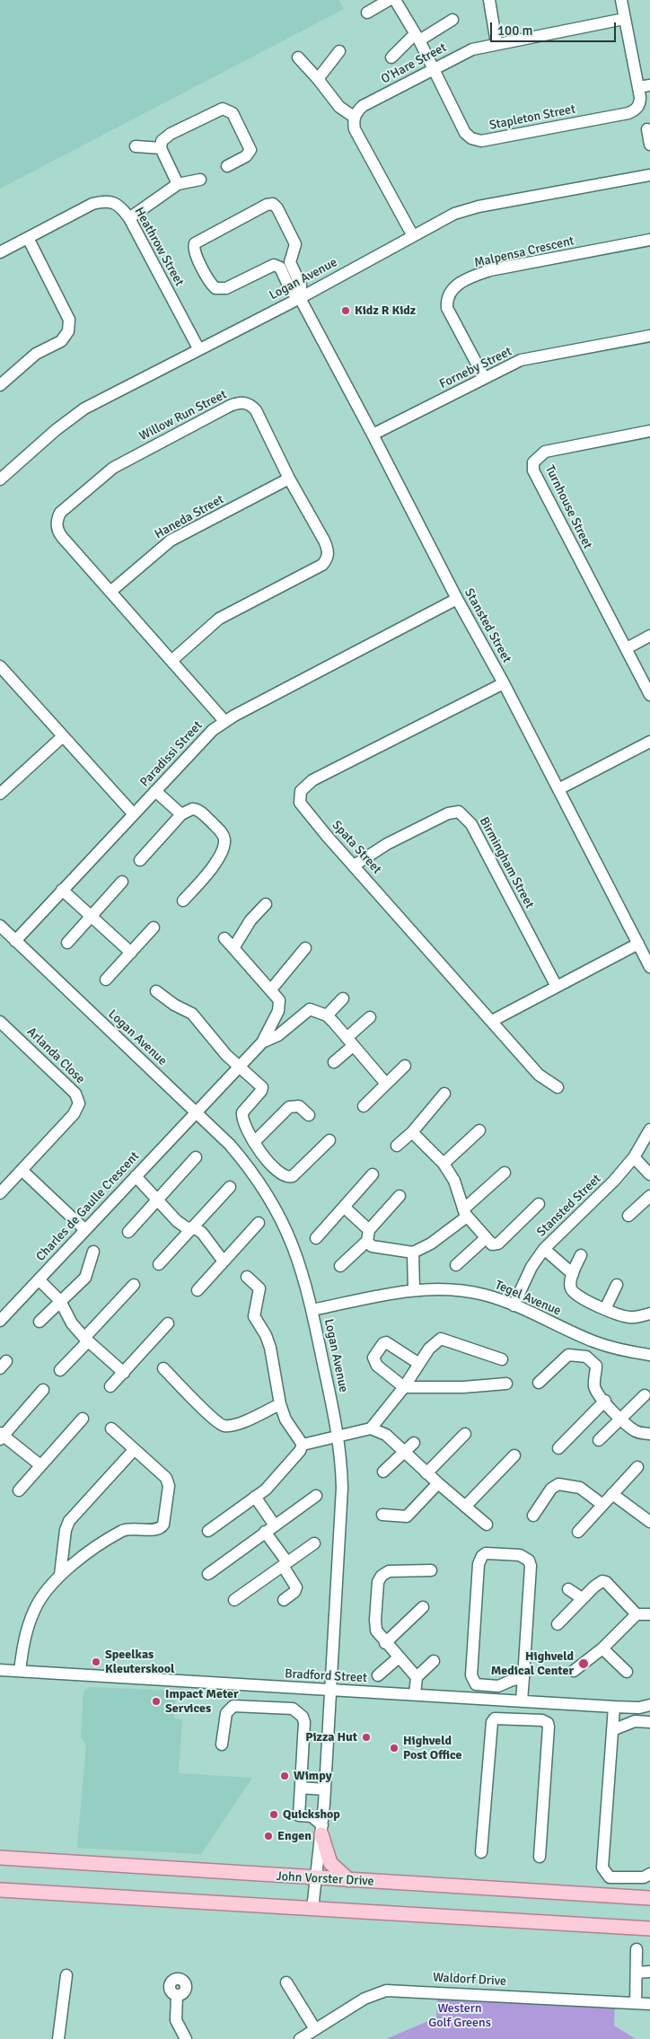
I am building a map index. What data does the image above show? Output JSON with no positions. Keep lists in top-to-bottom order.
{
  "streets": {
    "main road": ["John Vorster Drive"],
    "street": [
      "O'Hare Street",
      "Stapleton Street",
      "Heathrow Street",
      "Malpensa Crescent",
      "Logan Avenue",
      "Forneby Street",
      "Willow Run Street",
      "Turnhouse Street",
      "Haneda Street",
      "Stansted Street",
      "Paradissi Street",
      "Spata Street",
      "Birmingham Street",
      "Arlanda Close",
      "Charles de Gaulle Crescent",
      "Tegel Avenue",
      "Bradford Street",
      "Waldorf Drive"
    ]
  },
  "crossings": [
    ["O'Hare Street", "Stapleton Street"],
    ["Heathrow Street", "Logan Avenue"],
    ["Malpensa Crescent", "Forneby Street"],
    ["Logan Avenue", "Stansted Street"],
    ["Logan Avenue", "Paradissi Street"],
    ["Logan Avenue", "Charles de Gaulle Crescent"],
    ["Logan Avenue", "Tegel Avenue"],
    ["Logan Avenue", "Bradford Street"],
    ["Logan Avenue", "John Vorster Drive"],
    ["Forneby Street", "Stansted Street"],
    ["Willow Run Street", "Haneda Street"],
    ["Willow Run Street", "Paradissi Street"],
    ["Stansted Street", "Paradissi Street"],
    ["Stansted Street", "Spata Street"],
    ["Stansted Street", "Tegel Avenue"],
    ["Spata Street", "Birmingham Street"]
  ],
  "parks": ["Western Golf Greens"],
  "places": [
    "Kidz R Kidz",
    "Speelkas Kleuterskool",
    "Highveld Medical Center",
    "Impact Meter Services",
    "Pizza Hut",
    "Highveld Post Office",
    "Wimpy",
    "Quickshop",
    "Engen"
  ],
  "scale_bar": "100 m"
}
